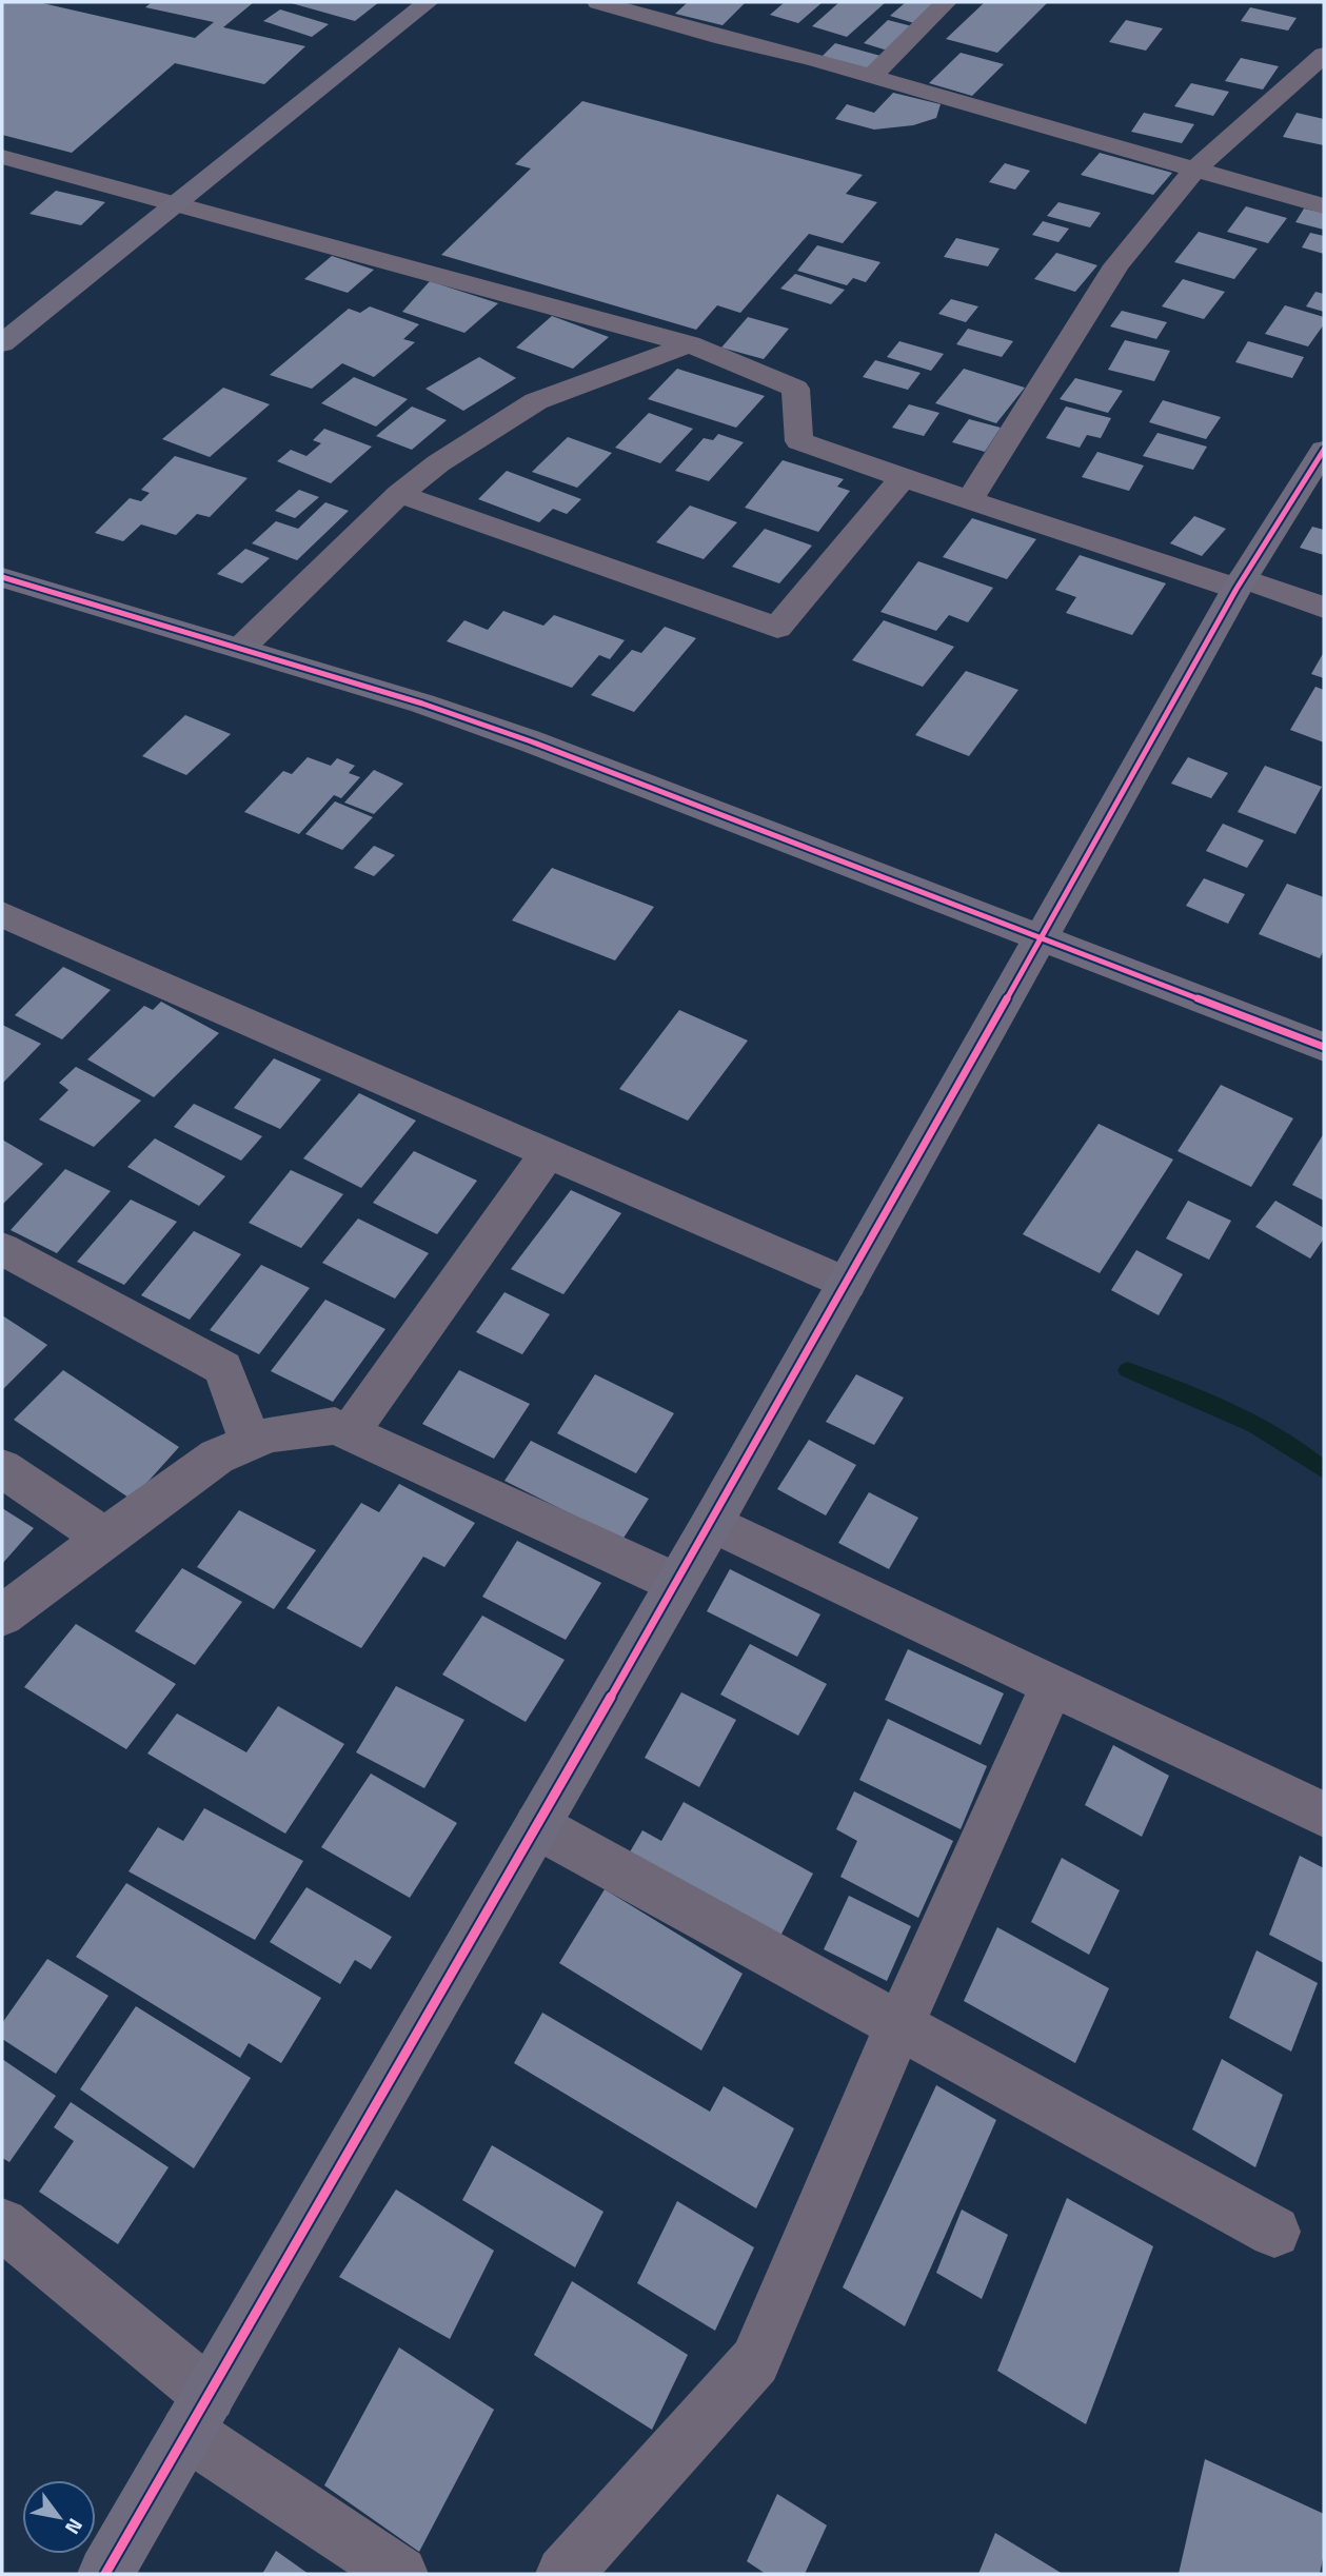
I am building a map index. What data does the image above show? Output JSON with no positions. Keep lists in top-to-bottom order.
{
  "north": "bottom right"
}
